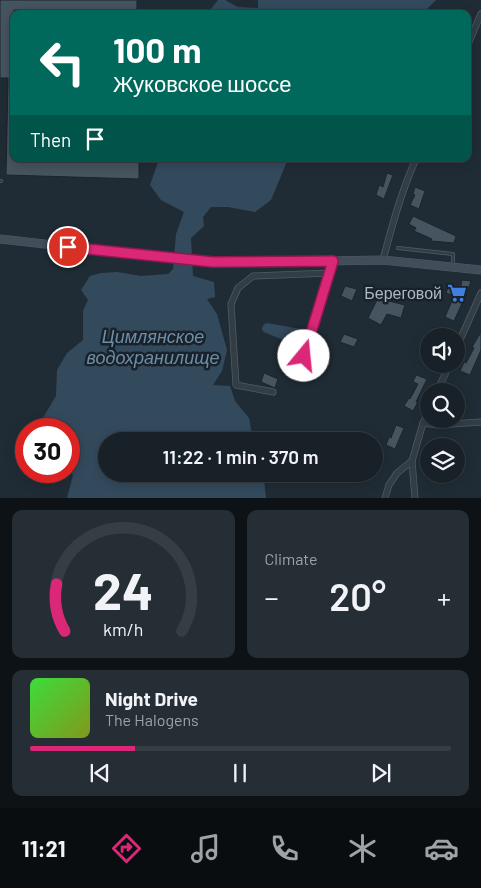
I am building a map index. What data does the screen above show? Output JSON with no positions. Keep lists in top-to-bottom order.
{
  "water": ["Цимлянское водохранилище"],
  "places": {
    "supermarket": ["Береговой"]
  },
  "page": {
    "turn": ["100 m", "Жуковское шоссе"],
    "then": "Then",
    "limit": "30",
    "trip": "11:22 · 1 min · 370 m",
    "tile": "Climate",
    "heat": ["−", "20°", "+"],
    "song": ["Night Drive", "The Halogens"],
    "tabs": "11:21",
    "gauge": ["24", "km/h"]
  }
}
